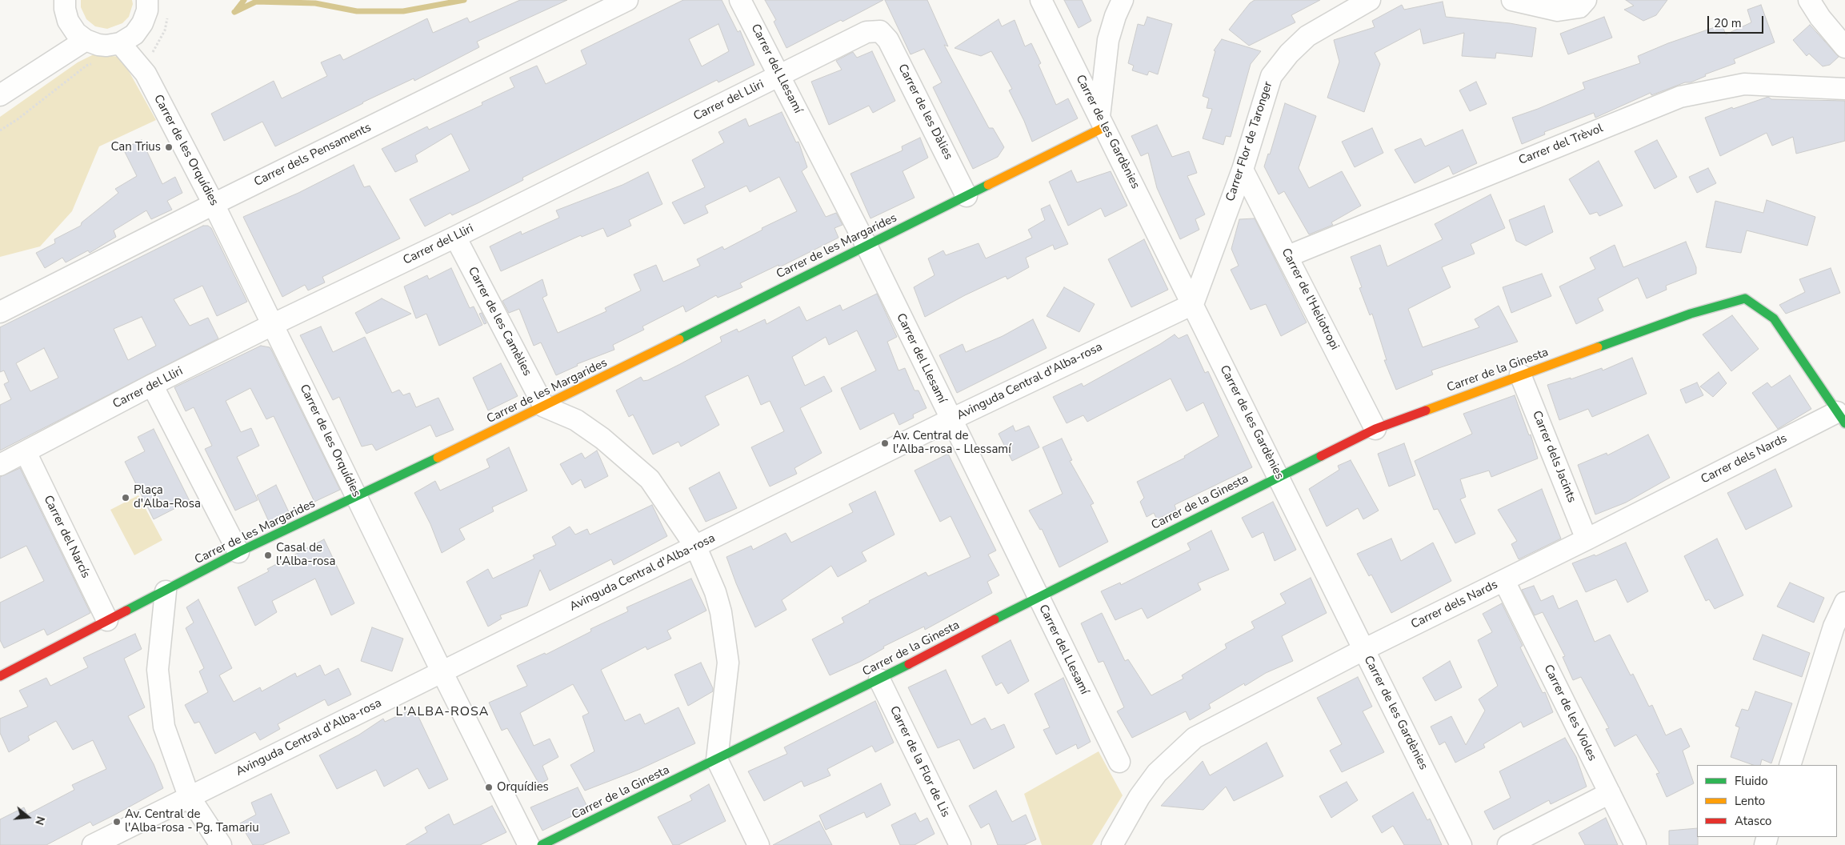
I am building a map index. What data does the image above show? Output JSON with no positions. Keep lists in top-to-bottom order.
{
  "streets": {
    "street": [
      "Carrer del Llesamí",
      "Carrer del Lliri",
      "Carrer de les Dàlies",
      "Carrer de les Gardènies",
      "Carrer Flor de Taronger",
      "Carrer del Trèvol",
      "Carrer de les Orquídies",
      "Carrer dels Pensaments",
      "Carrer de les Margarides",
      "Carrer de l'Heliotropi",
      "Carrer de les Camèlies",
      "Carrer de la Ginesta",
      "Avinguda Central d'Alba-rosa",
      "Carrer dels Jacints",
      "Carrer dels Nards",
      "Carrer del Narcís",
      "Carrer de les Violes",
      "Carrer de la Flor de Lis"
    ]
  },
  "crossings": [
    ["Carrer del Llesamí", "Carrer del Lliri"],
    ["Carrer del Llesamí", "Carrer de les Margarides"],
    ["Carrer del Llesamí", "Carrer de la Ginesta"],
    ["Carrer del Llesamí", "Avinguda Central d'Alba-rosa"],
    ["Carrer del Lliri", "Carrer de les Dàlies"],
    ["Carrer del Lliri", "Carrer de les Orquídies"],
    ["Carrer del Lliri", "Carrer de les Camèlies"],
    ["Carrer del Lliri", "Carrer del Narcís"],
    ["Carrer de les Dàlies", "Carrer de les Margarides"],
    ["Carrer de les Gardènies", "Carrer Flor de Taronger"],
    ["Carrer de les Gardènies", "Carrer de les Margarides"],
    ["Carrer de les Gardènies", "Carrer de la Ginesta"],
    ["Carrer de les Gardènies", "Avinguda Central d'Alba-rosa"],
    ["Carrer de les Gardènies", "Carrer dels Nards"],
    ["Carrer Flor de Taronger", "Carrer de l'Heliotropi"],
    ["Carrer Flor de Taronger", "Avinguda Central d'Alba-rosa"],
    ["Carrer del Trèvol", "Carrer de l'Heliotropi"],
    ["Carrer de les Orquídies", "Carrer dels Pensaments"],
    ["Carrer de les Orquídies", "Carrer de les Margarides"],
    ["Carrer de les Orquídies", "Avinguda Central d'Alba-rosa"],
    ["Carrer de les Margarides", "Carrer de les Camèlies"],
    ["Carrer de les Margarides", "Carrer del Narcís"],
    ["Carrer de l'Heliotropi", "Carrer de la Ginesta"],
    ["Carrer de la Ginesta", "Carrer dels Jacints"],
    ["Carrer de la Ginesta", "Carrer dels Nards"],
    ["Carrer de la Ginesta", "Carrer de la Flor de Lis"],
    ["Carrer dels Jacints", "Carrer dels Nards"],
    ["Carrer dels Nards", "Carrer de les Violes"]
  ],
  "districts": ["L'ALBA-ROSA"],
  "places": [
    "Can Trius",
    "Av. Central de l'Alba-rosa - Llessamí",
    "Plaça d'Alba-Rosa",
    "Casal de l'Alba-rosa",
    "Orquídies",
    "Av. Central de l'Alba-rosa - Pg. Tamariu"
  ],
  "legend": ["Fluido", "Lento", "Atasco"],
  "scale_bar": "20 m",
  "north": "right"
}
